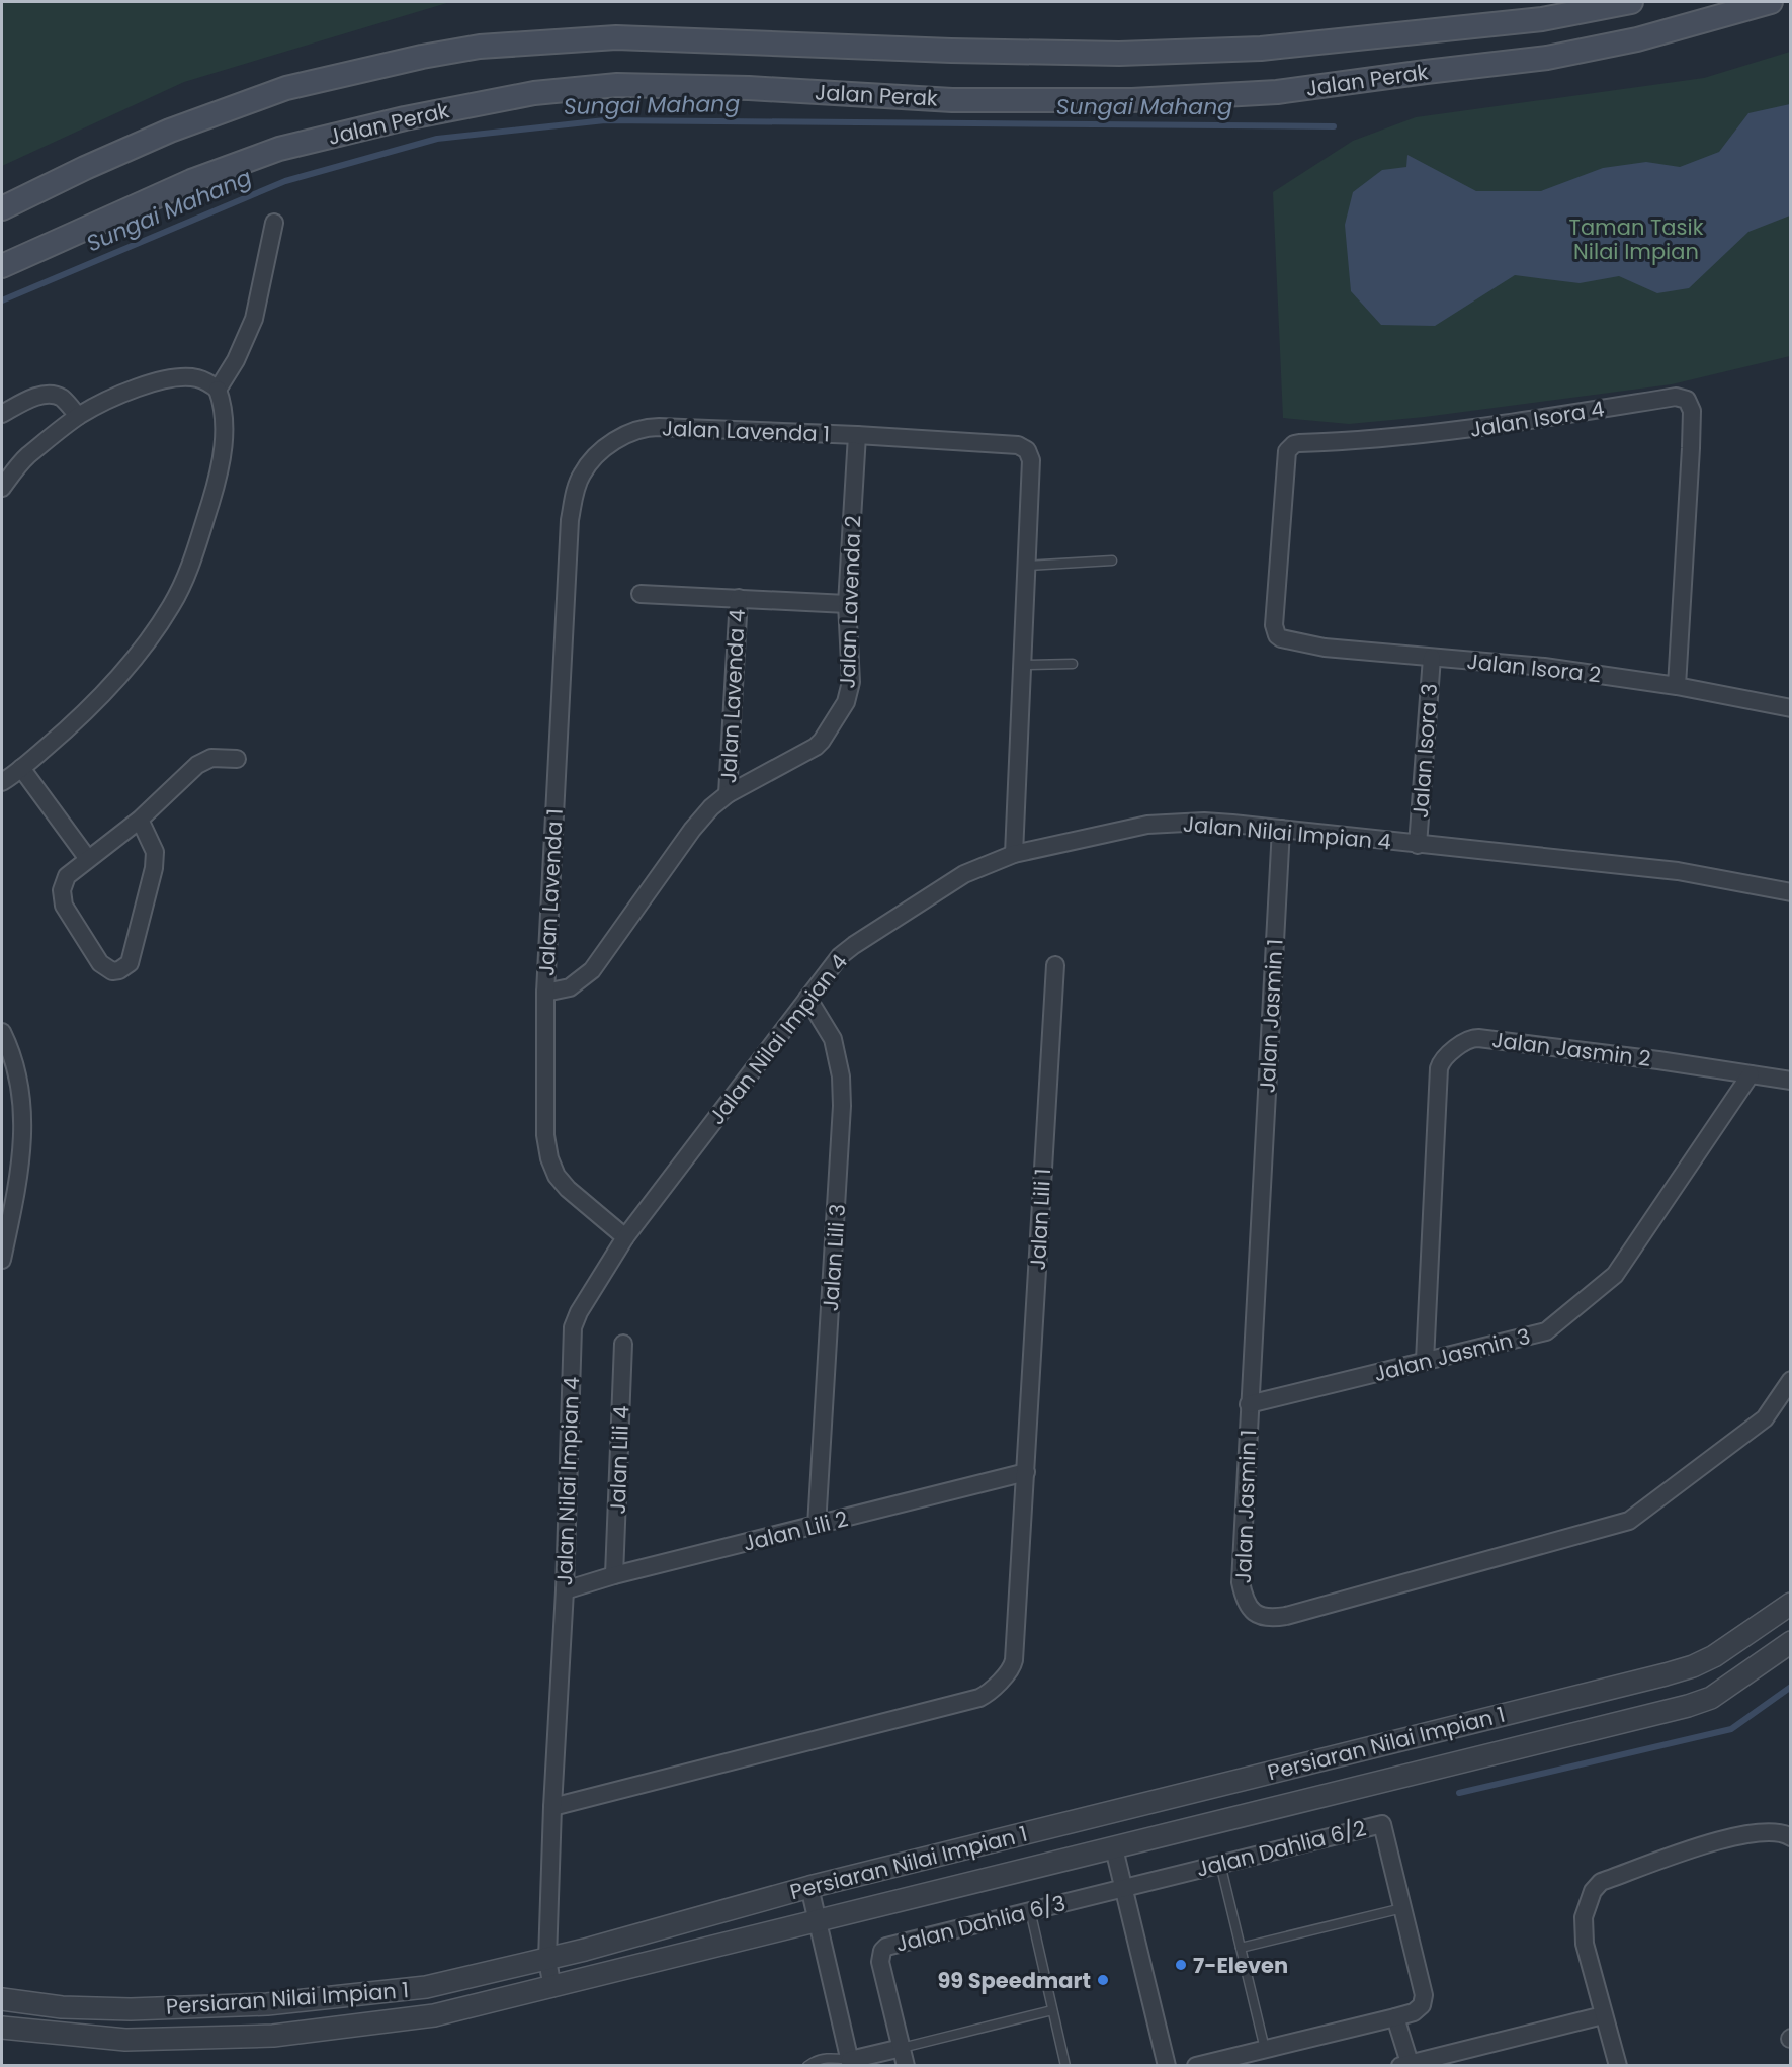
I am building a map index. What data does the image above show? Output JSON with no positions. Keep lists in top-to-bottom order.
{
  "streets": {
    "main road": ["Jalan Perak"],
    "street": [
      "Jalan Isora 4",
      "Jalan Lavenda 1",
      "Jalan Lavenda 2",
      "Jalan Isora 2",
      "Jalan Lavenda 4",
      "Jalan Isora 3",
      "Jalan Nilai Impian 4",
      "Jalan Jasmin 1",
      "Jalan Jasmin 2",
      "Jalan Lili 1",
      "Jalan Lili 3",
      "Jalan Jasmin 3",
      "Jalan Lili 4",
      "Jalan Lili 2",
      "Persiaran Nilai Impian 1",
      "Jalan Dahlia 6/2",
      "Jalan Dahlia 6/3"
    ]
  },
  "crossings": [
    ["Jalan Isora 4", "Jalan Isora 2"],
    ["Jalan Lavenda 1", "Jalan Lavenda 2"],
    ["Jalan Lavenda 1", "Jalan Nilai Impian 4"],
    ["Jalan Lavenda 2", "Jalan Lavenda 4"],
    ["Jalan Isora 2", "Jalan Isora 3"],
    ["Jalan Isora 3", "Jalan Nilai Impian 4"],
    ["Jalan Nilai Impian 4", "Jalan Jasmin 1"],
    ["Jalan Nilai Impian 4", "Jalan Lili 1"],
    ["Jalan Nilai Impian 4", "Jalan Lili 3"],
    ["Jalan Nilai Impian 4", "Jalan Lili 2"],
    ["Jalan Nilai Impian 4", "Persiaran Nilai Impian 1"],
    ["Jalan Jasmin 1", "Jalan Jasmin 3"],
    ["Jalan Jasmin 2", "Jalan Jasmin 3"],
    ["Jalan Lili 1", "Jalan Lili 2"],
    ["Jalan Lili 3", "Jalan Lili 2"],
    ["Jalan Lili 4", "Jalan Lili 2"],
    ["Jalan Dahlia 6/2", "Jalan Dahlia 6/3"]
  ],
  "water": ["Sungai Mahang"],
  "parks": ["Taman Tasik Nilai Impian"],
  "places": ["7-Eleven", "99 Speedmart"]
}
